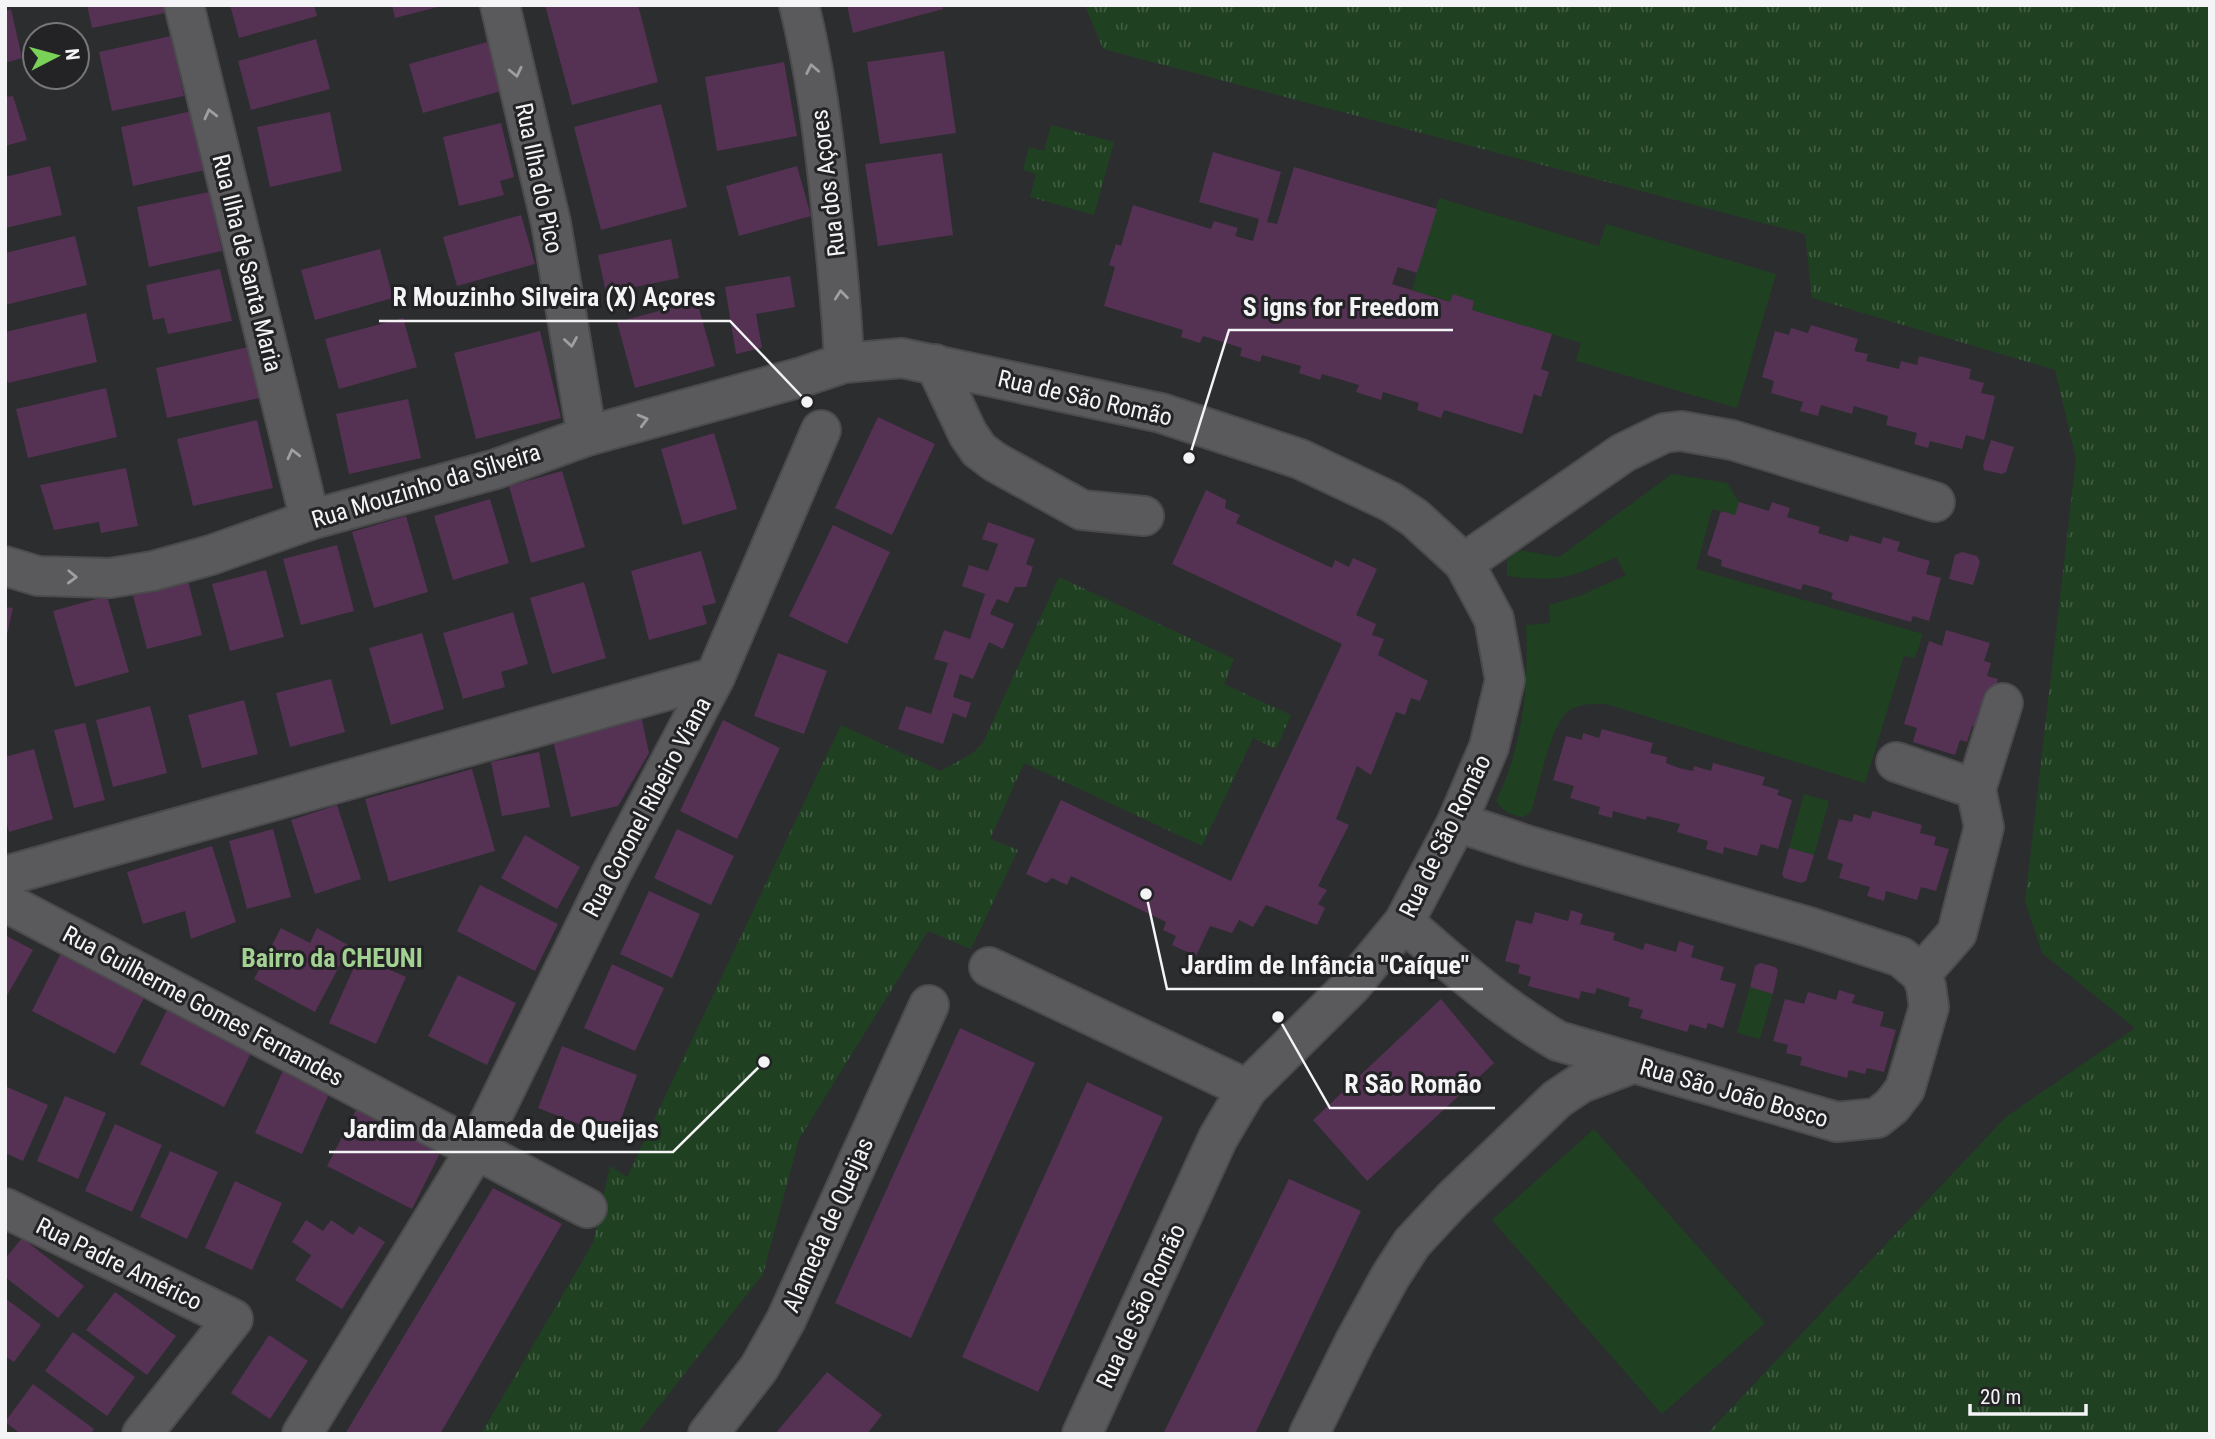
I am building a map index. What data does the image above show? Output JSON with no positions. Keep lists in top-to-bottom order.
{
  "streets": {
    "street": [
      "Rua Ilha do Pico",
      "Rua dos Açores",
      "Rua Ilha de Santa Maria",
      "Rua de São Romão",
      "Rua Mouzinho da Silveira",
      "Rua Coronel Ribeiro Viana",
      "Rua Guilherme Gomes Fernandes",
      "Rua São João Bosco",
      "Alameda de Queijas",
      "Rua Padre Américo"
    ]
  },
  "crossings": [
    ["Rua Ilha do Pico", "Rua Mouzinho da Silveira"],
    ["Rua dos Açores", "Rua de São Romão"],
    ["Rua dos Açores", "Rua Mouzinho da Silveira"],
    ["Rua Ilha de Santa Maria", "Rua Mouzinho da Silveira"],
    ["Rua de São Romão", "Rua Mouzinho da Silveira"],
    ["Rua de São Romão", "Rua São João Bosco"],
    ["Rua Coronel Ribeiro Viana", "Rua Guilherme Gomes Fernandes"]
  ],
  "one_way": [
    "Rua Ilha do Pico",
    "Rua dos Açores",
    "Rua Ilha de Santa Maria",
    "Rua Mouzinho da Silveira"
  ],
  "districts": ["Bairro da CHEUNI"],
  "places": [
    "R Mouzinho Silveira (X) Açores",
    "S igns for Freedom",
    "Jardim de Infância \"Caíque\"",
    "R São Romão",
    "Jardim da Alameda de Queijas"
  ],
  "scale_bar": "20 m",
  "north": "right"
}
